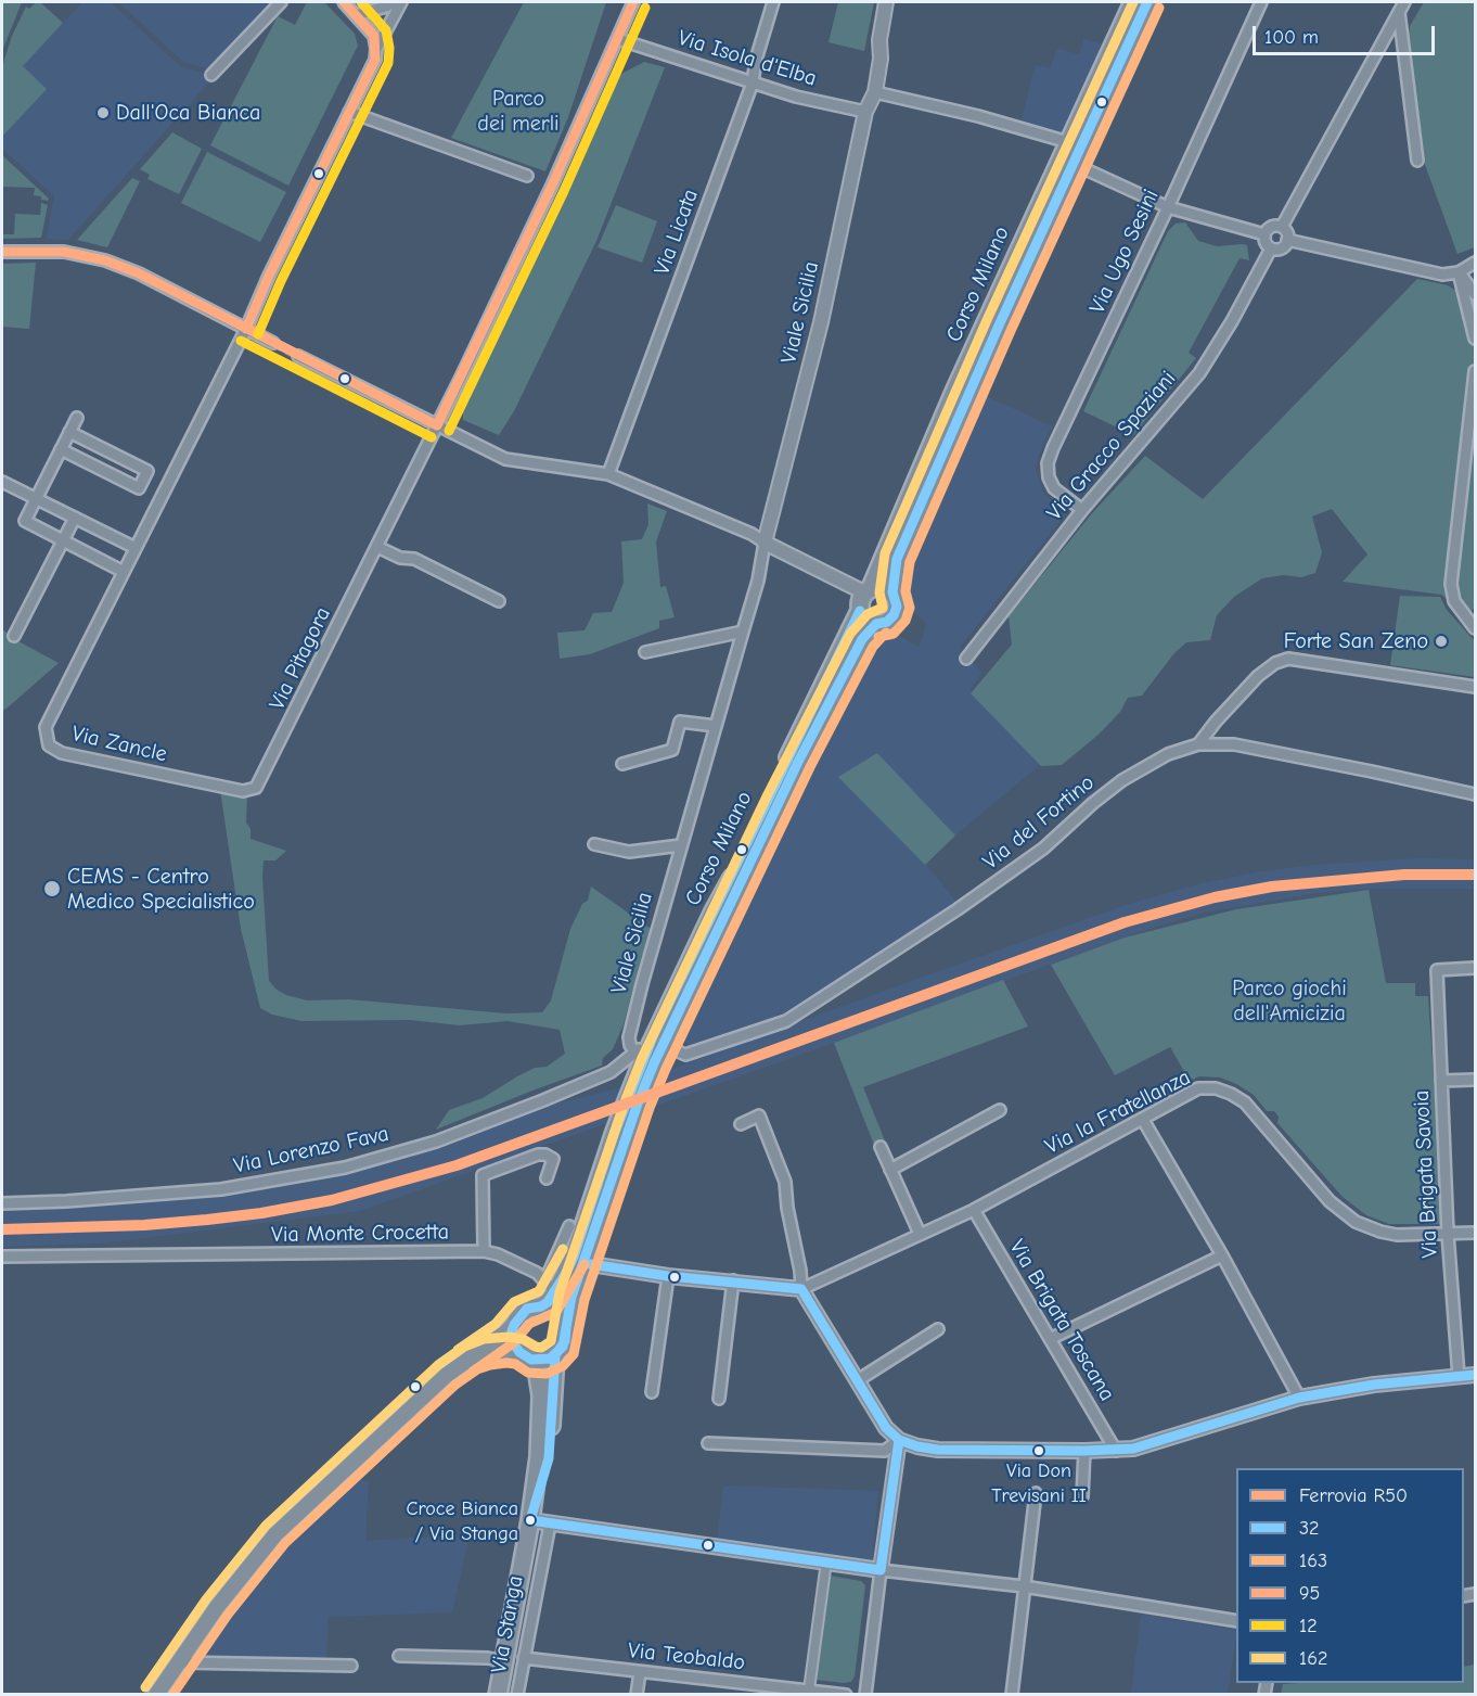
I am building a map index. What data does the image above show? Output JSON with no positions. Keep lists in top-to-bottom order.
{
  "streets": {
    "main road": ["Corso Milano", "Via Stanga"],
    "street": [
      "Via Isola d'Elba",
      "Via Licata",
      "Via Ugo Sesini",
      "Viale Sicilia",
      "Via Gracco Spaziani",
      "Via Pitagora",
      "Via Zancle",
      "Via del Fortino",
      "Via la Fratellanza",
      "Via Lorenzo Fava",
      "Via Brigata Savoia",
      "Via Monte Crocetta",
      "Via Brigata Toscana",
      "Via Teobaldo"
    ]
  },
  "crossings": [
    ["Via Isola d'Elba", "Via Licata"],
    ["Via Isola d'Elba", "Viale Sicilia"],
    ["Via Isola d'Elba", "Via Pitagora"],
    ["Via Ugo Sesini", "Via Gracco Spaziani"],
    ["Corso Milano", "Via del Fortino"],
    ["Corso Milano", "Via Lorenzo Fava"],
    ["Viale Sicilia", "Via Lorenzo Fava"],
    ["Via Pitagora", "Via Zancle"],
    ["Via la Fratellanza", "Via Brigata Savoia"],
    ["Via la Fratellanza", "Via Brigata Toscana"],
    ["Via Stanga", "Via Teobaldo"]
  ],
  "parks": ["Parco dei merli", "Parco giochi dell'Amicizia"],
  "places": [
    "Dall'Oca Bianca",
    "Forte San Zeno",
    "CEMS - Centro Medico Specialistico",
    "Via Don Trevisani II",
    "Croce Bianca / Via Stanga"
  ],
  "lines": [
    "transit line 32",
    "transit line 95",
    "transit line 12",
    "transit line 162",
    "transit line 163",
    "rail line R50"
  ],
  "legend": [
    "Ferrovia R50",
    "32",
    "163",
    "95",
    "12",
    "162"
  ],
  "scale_bar": "100 m"
}
